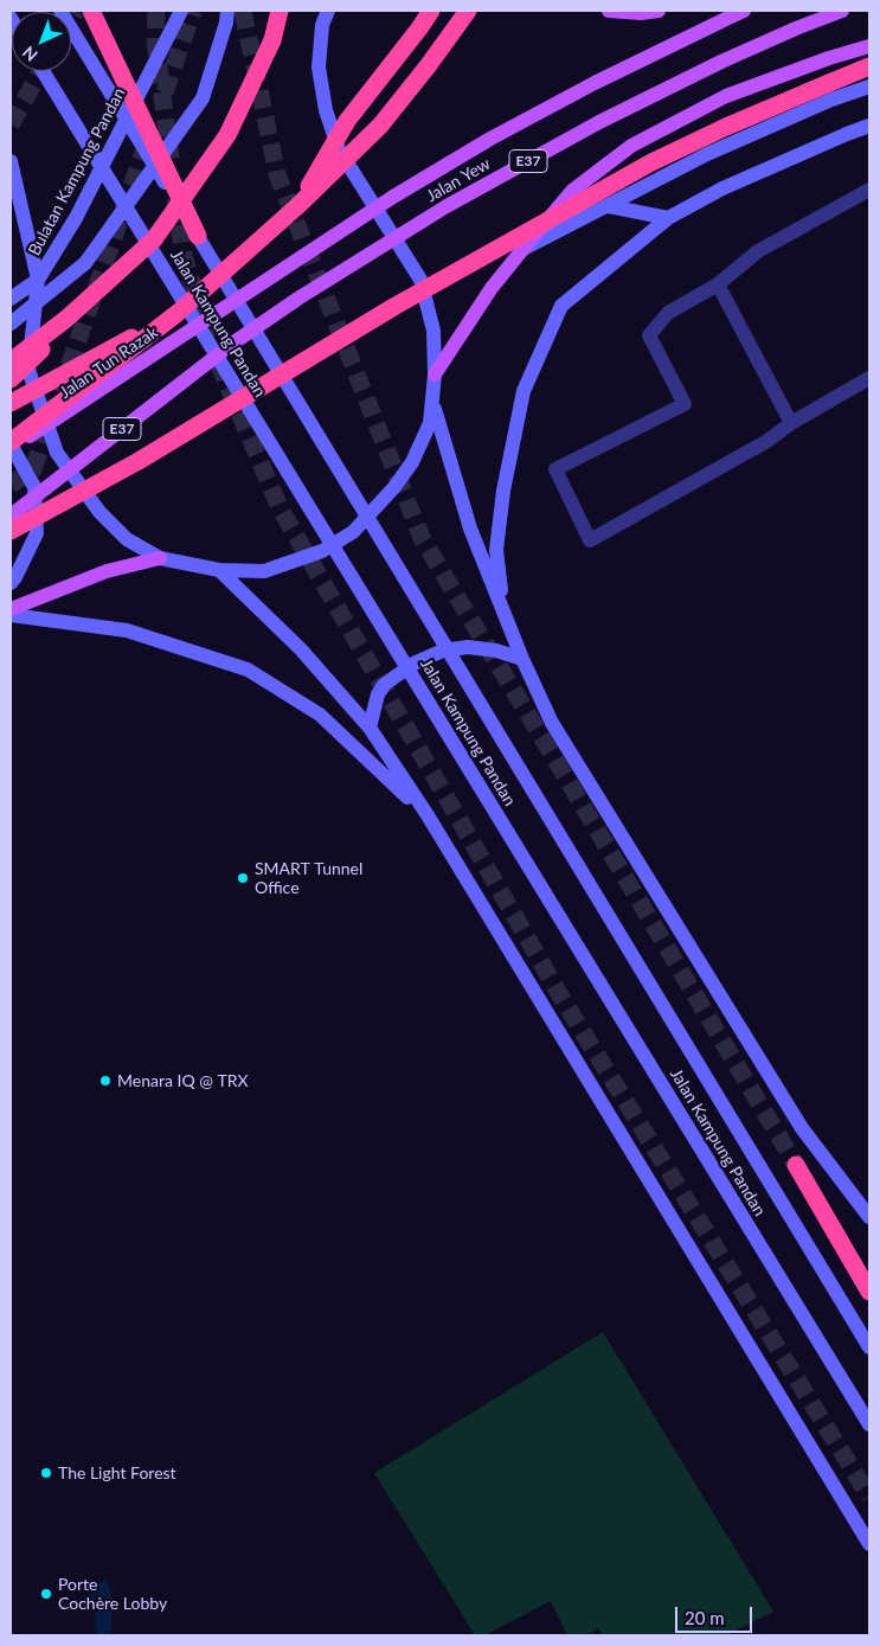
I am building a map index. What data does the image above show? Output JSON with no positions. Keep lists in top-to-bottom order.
{
  "streets": {
    "main road": [
      "E37",
      "Bulatan Kampung Pandan",
      "Jalan Yew",
      "Jalan Kampung Pandan",
      "Jalan Tun Razak"
    ]
  },
  "crossings": [
    ["Jalan Yew", "Jalan Tun Razak"]
  ],
  "places": [
    "SMART Tunnel Office",
    "Menara IQ @ TRX",
    "The Light Forest",
    "Porte Cochère Lobby"
  ],
  "scale_bar": "20 m",
  "north": "bottom left"
}
